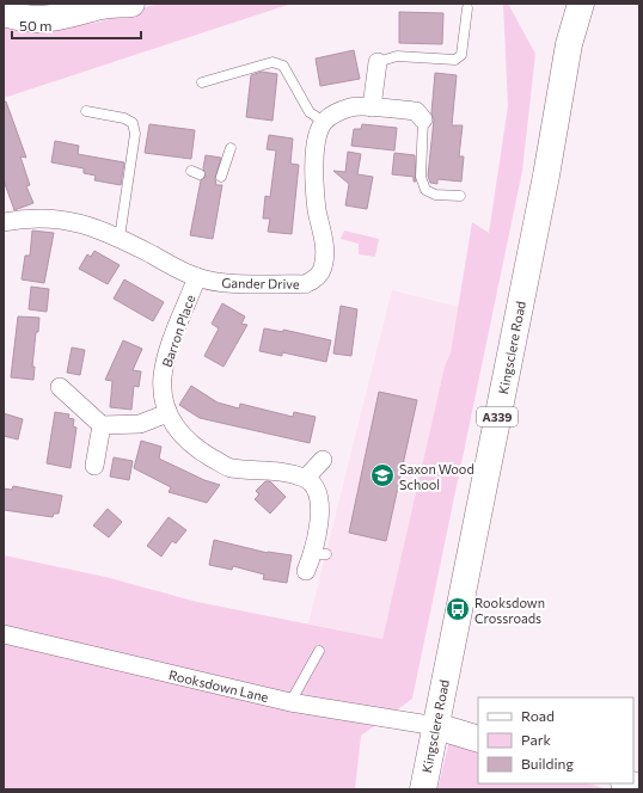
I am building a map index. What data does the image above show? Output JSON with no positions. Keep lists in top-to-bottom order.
{
  "streets": {
    "main road": ["Kingsclere Road", "A339"],
    "street": ["Gander Drive", "Barron Place", "Rooksdown Lane"]
  },
  "crossings": [
    ["Gander Drive", "Barron Place"],
    ["Kingsclere Road", "Rooksdown Lane"]
  ],
  "places": {
    "school or university": ["Saxon Wood School"],
    "bus stop": ["Rooksdown Crossroads"]
  },
  "legend": ["Road", "Park", "Building"],
  "scale_bar": "50 m"
}
